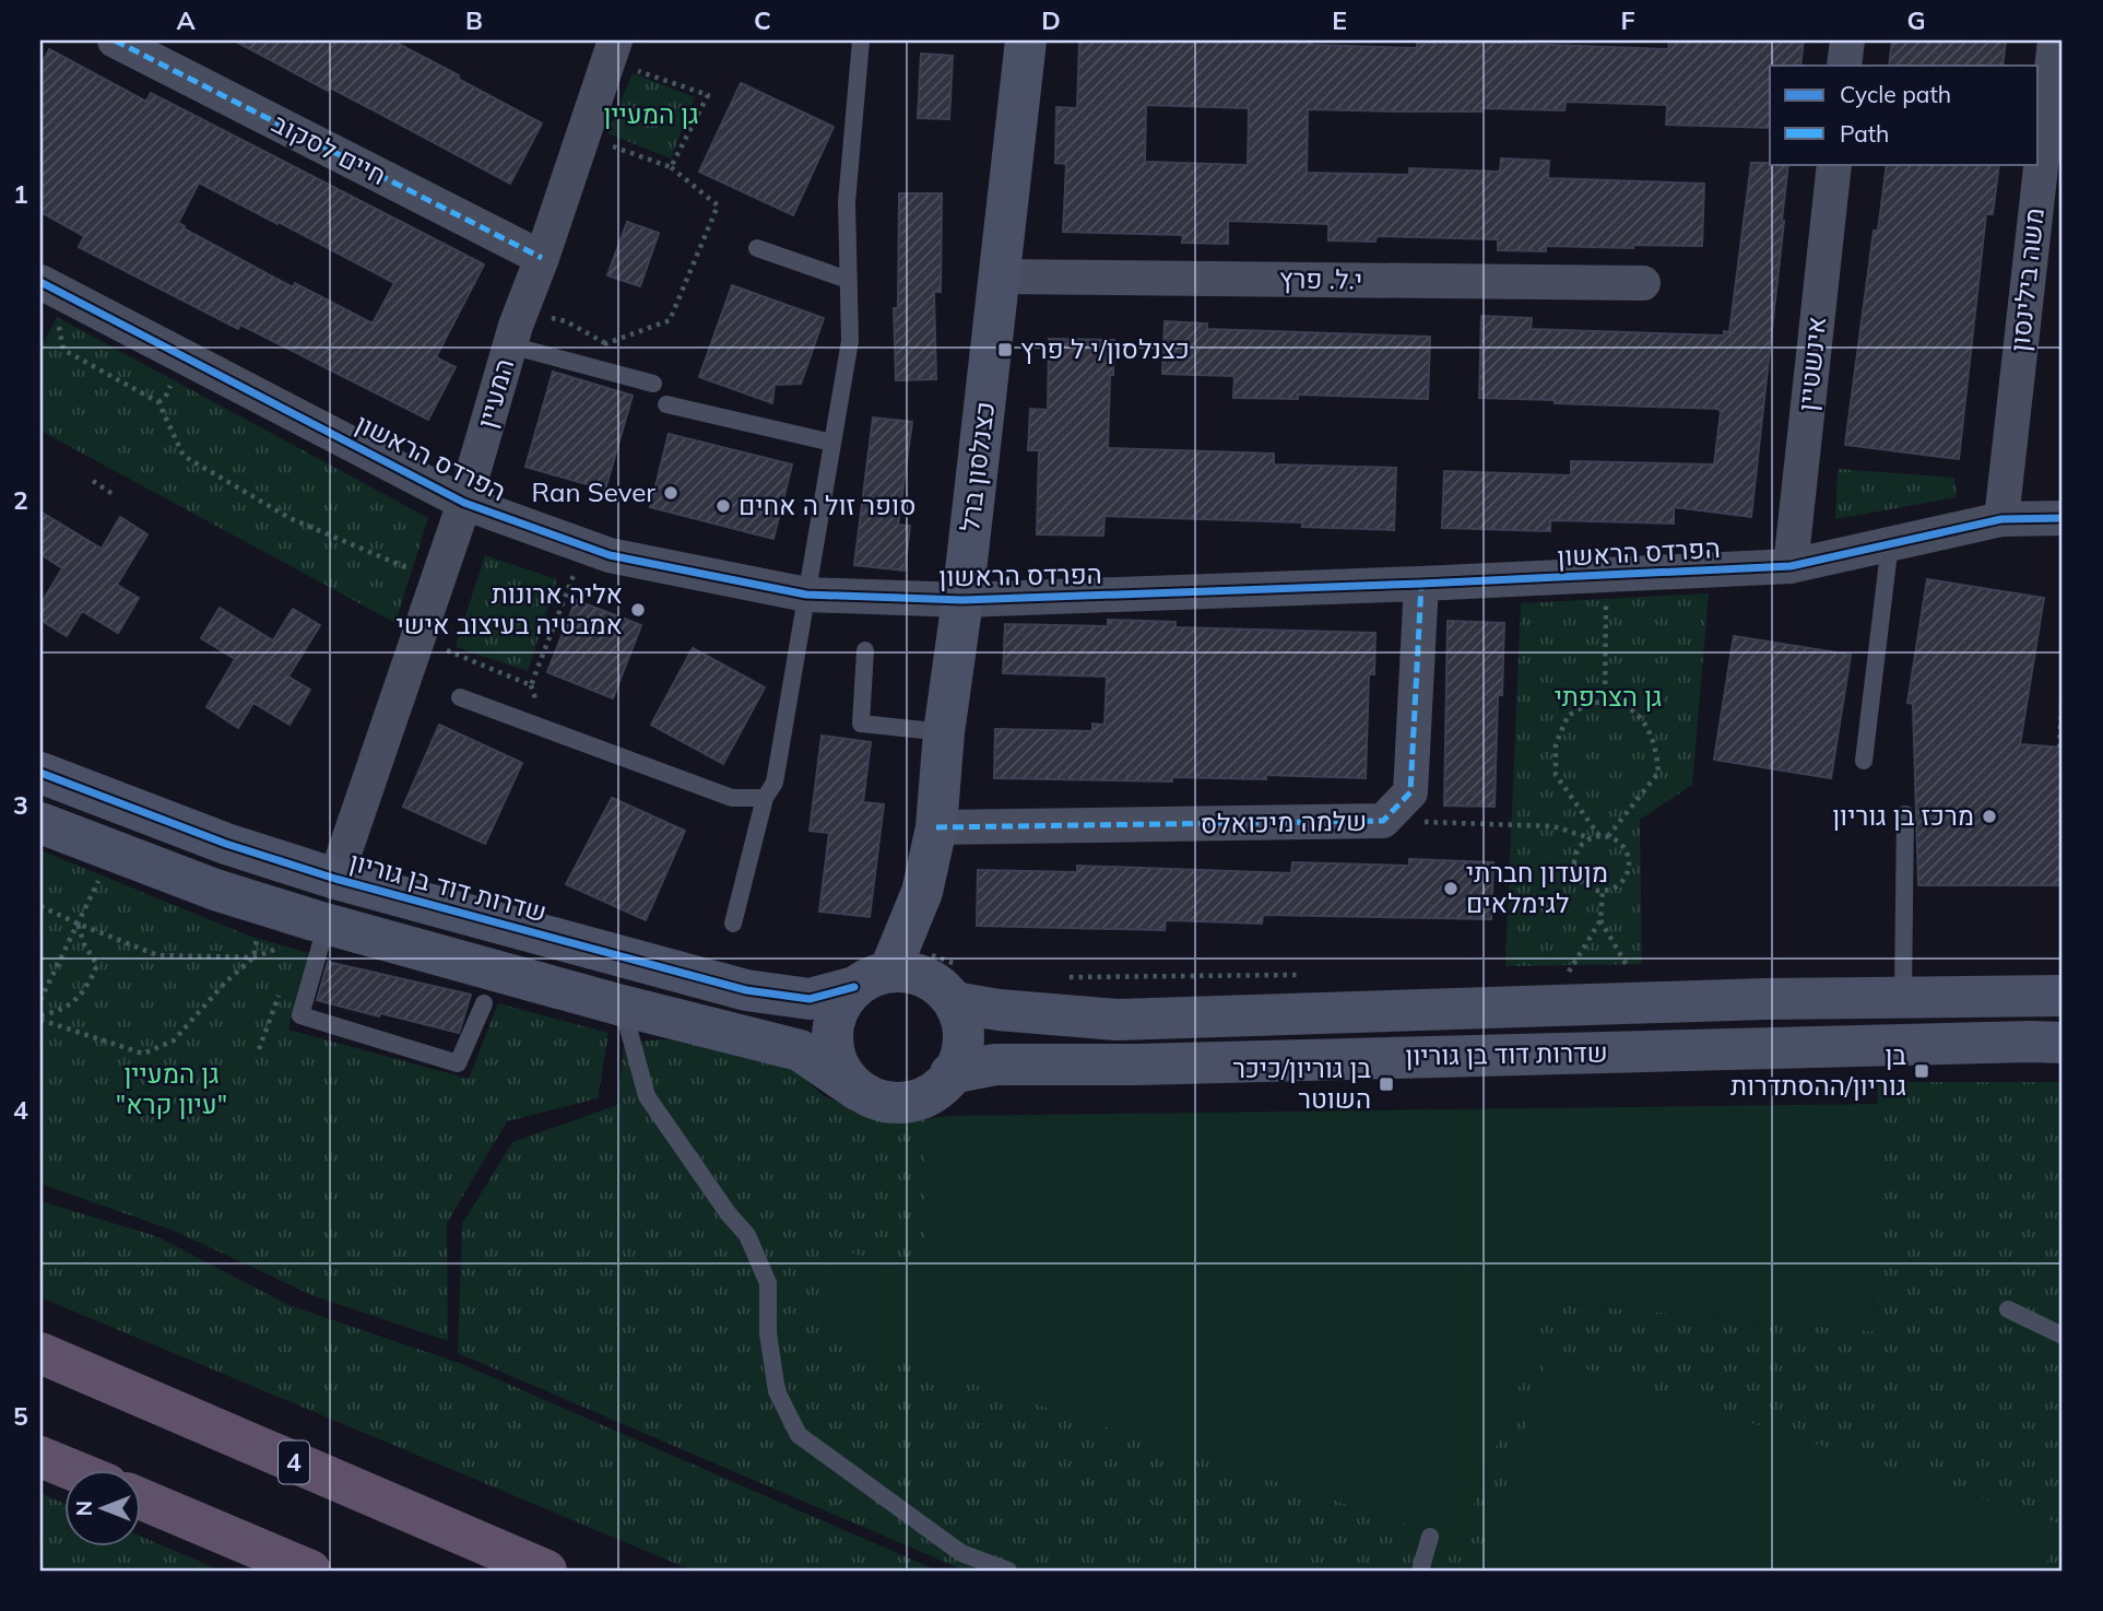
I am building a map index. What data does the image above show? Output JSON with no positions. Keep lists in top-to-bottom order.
{
  "streets": {
    "highway": ["4"],
    "street": [
      "חיים לסקוב",
      "י.ל. פרץ",
      "משה בילינסון",
      "אינשטיין",
      "המעיין",
      "הפרדס הראשון",
      "כצנלסון ברל",
      "שלמה מיכואלס",
      "שדרות דוד בן גוריון"
    ]
  },
  "crossings": [
    ["חיים לסקוב", "המעיין"],
    ["י.ל. פרץ", "כצנלסון ברל"],
    ["משה בילינסון", "הפרדס הראשון"],
    ["אינשטיין", "הפרדס הראשון"],
    ["המעיין", "הפרדס הראשון"],
    ["המעיין", "שדרות דוד בן גוריון"],
    ["הפרדס הראשון", "כצנלסון ברל"],
    ["הפרדס הראשון", "שלמה מיכואלס"],
    ["כצנלסון ברל", "שלמה מיכואלס"],
    ["כצנלסון ברל", "שדרות דוד בן גוריון"]
  ],
  "parks": ["גן המעיין", "גן הצרפתי", "גן המעיין \"עיון קרא\""],
  "places": {
    "transit": ["כצנלסון/י ל פרץ", "בן גוריון/ההסתדרות", "בן גוריון/כיכר השוטר"],
    "other": [
      "Ran Sever",
      "סופר זול ה אחים",
      "אליה ארונות אמבטיה בעיצוב אישי",
      "מרכז בן גוריון",
      "מןעדון חברתי לגימלאים"
    ]
  },
  "legend": ["Cycle path", "Path"],
  "north": "left",
  "grid": {
    "columns": [
      "A",
      "B",
      "C",
      "D",
      "E",
      "F",
      "G"
    ],
    "rows": [
      "1",
      "2",
      "3",
      "4",
      "5"
    ]
  }
}
